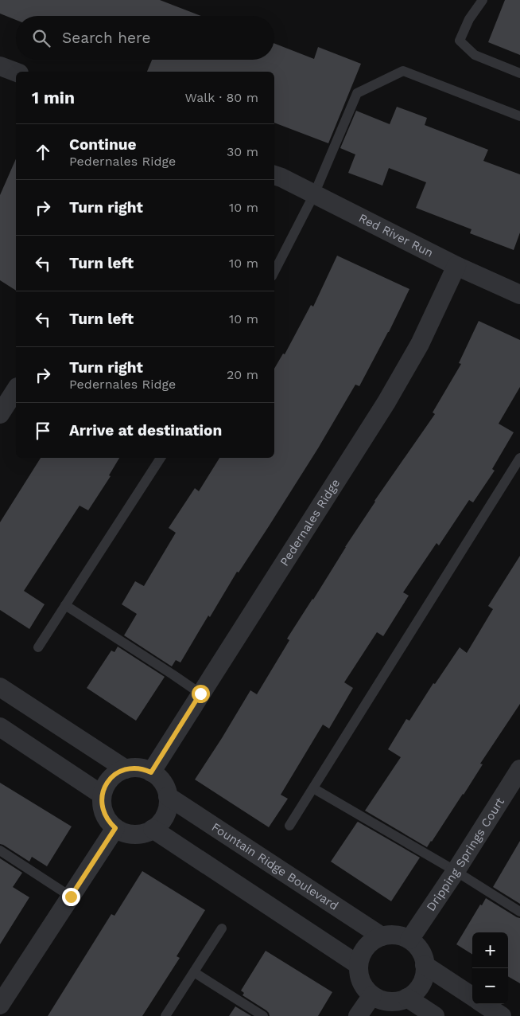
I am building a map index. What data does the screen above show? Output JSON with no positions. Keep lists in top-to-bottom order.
{
  "streets": {
    "street": [
      "Red River Run",
      "Pedernales Ridge",
      "Dripping Springs Court",
      "Fountain Ridge Boulevard"
    ]
  },
  "crossings": [
    ["Red River Run", "Pedernales Ridge"],
    ["Pedernales Ridge", "Fountain Ridge Boulevard"],
    ["Dripping Springs Court", "Fountain Ridge Boulevard"]
  ],
  "page": {
    "search": "Search here",
    "heading": ["1 min", "Walk · 80 m"],
    "list": [
      ["Continue", "Pedernales Ridge", "30 m"],
      ["Turn right", "10 m"],
      ["Turn left", "10 m"],
      ["Turn left", "10 m"],
      ["Turn right", "Pedernales Ridge", "20 m"],
      "Arrive at destination"
    ],
    "map_buttons": ["+", "−"]
  }
}
